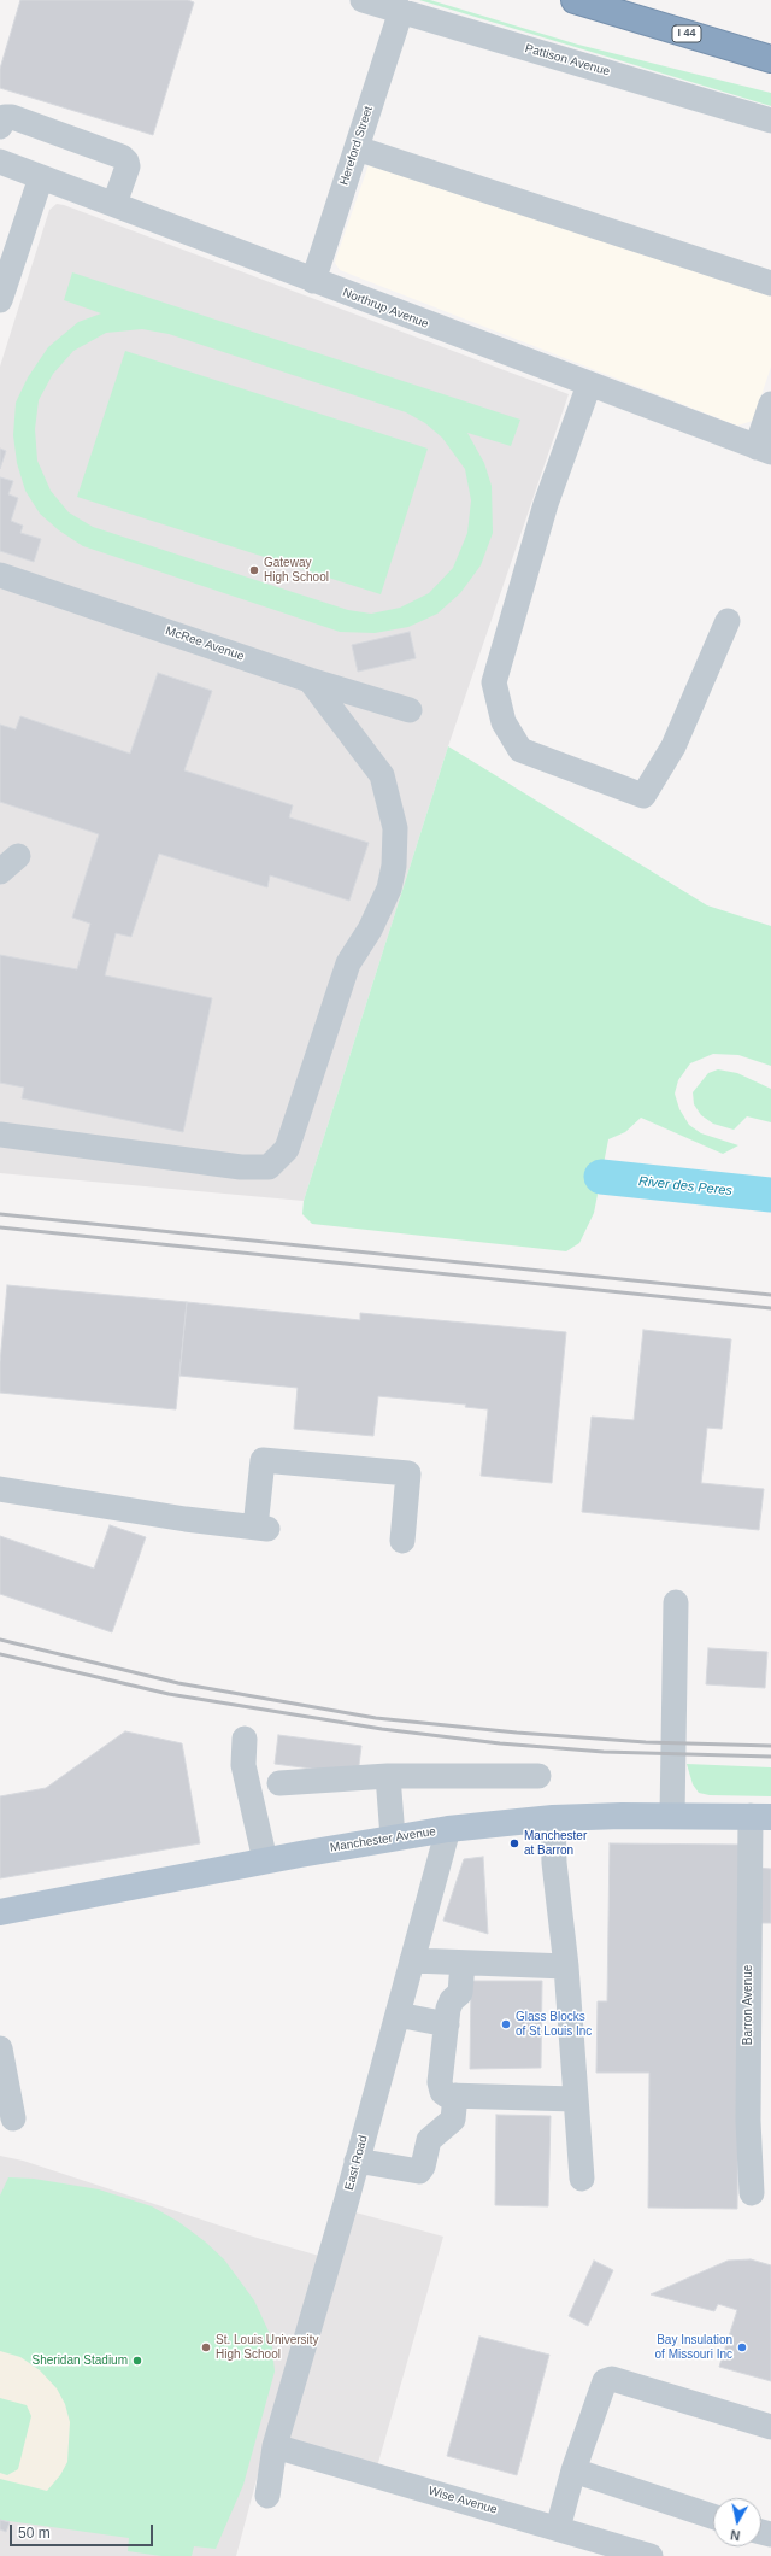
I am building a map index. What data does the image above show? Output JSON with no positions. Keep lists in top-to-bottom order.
{
  "streets": {
    "highway": ["I 44"],
    "main road": ["Manchester Avenue"],
    "street": [
      "Pattison Avenue",
      "Hereford Street",
      "Northrup Avenue",
      "McRee Avenue",
      "Barron Avenue",
      "East Road",
      "Wise Avenue"
    ]
  },
  "crossings": [
    ["Pattison Avenue", "Hereford Street"],
    ["Hereford Street", "Northrup Avenue"],
    ["Manchester Avenue", "Barron Avenue"],
    ["Manchester Avenue", "East Road"],
    ["East Road", "Wise Avenue"]
  ],
  "water": ["River des Peres"],
  "places": [
    "Gateway High School",
    "Manchester at Barron",
    "Glass Blocks of St Louis Inc",
    "St. Louis University High School",
    "Bay Insulation of Missouri Inc",
    "Sheridan Stadium"
  ],
  "scale_bar": "50 m",
  "north": "bottom"
}
